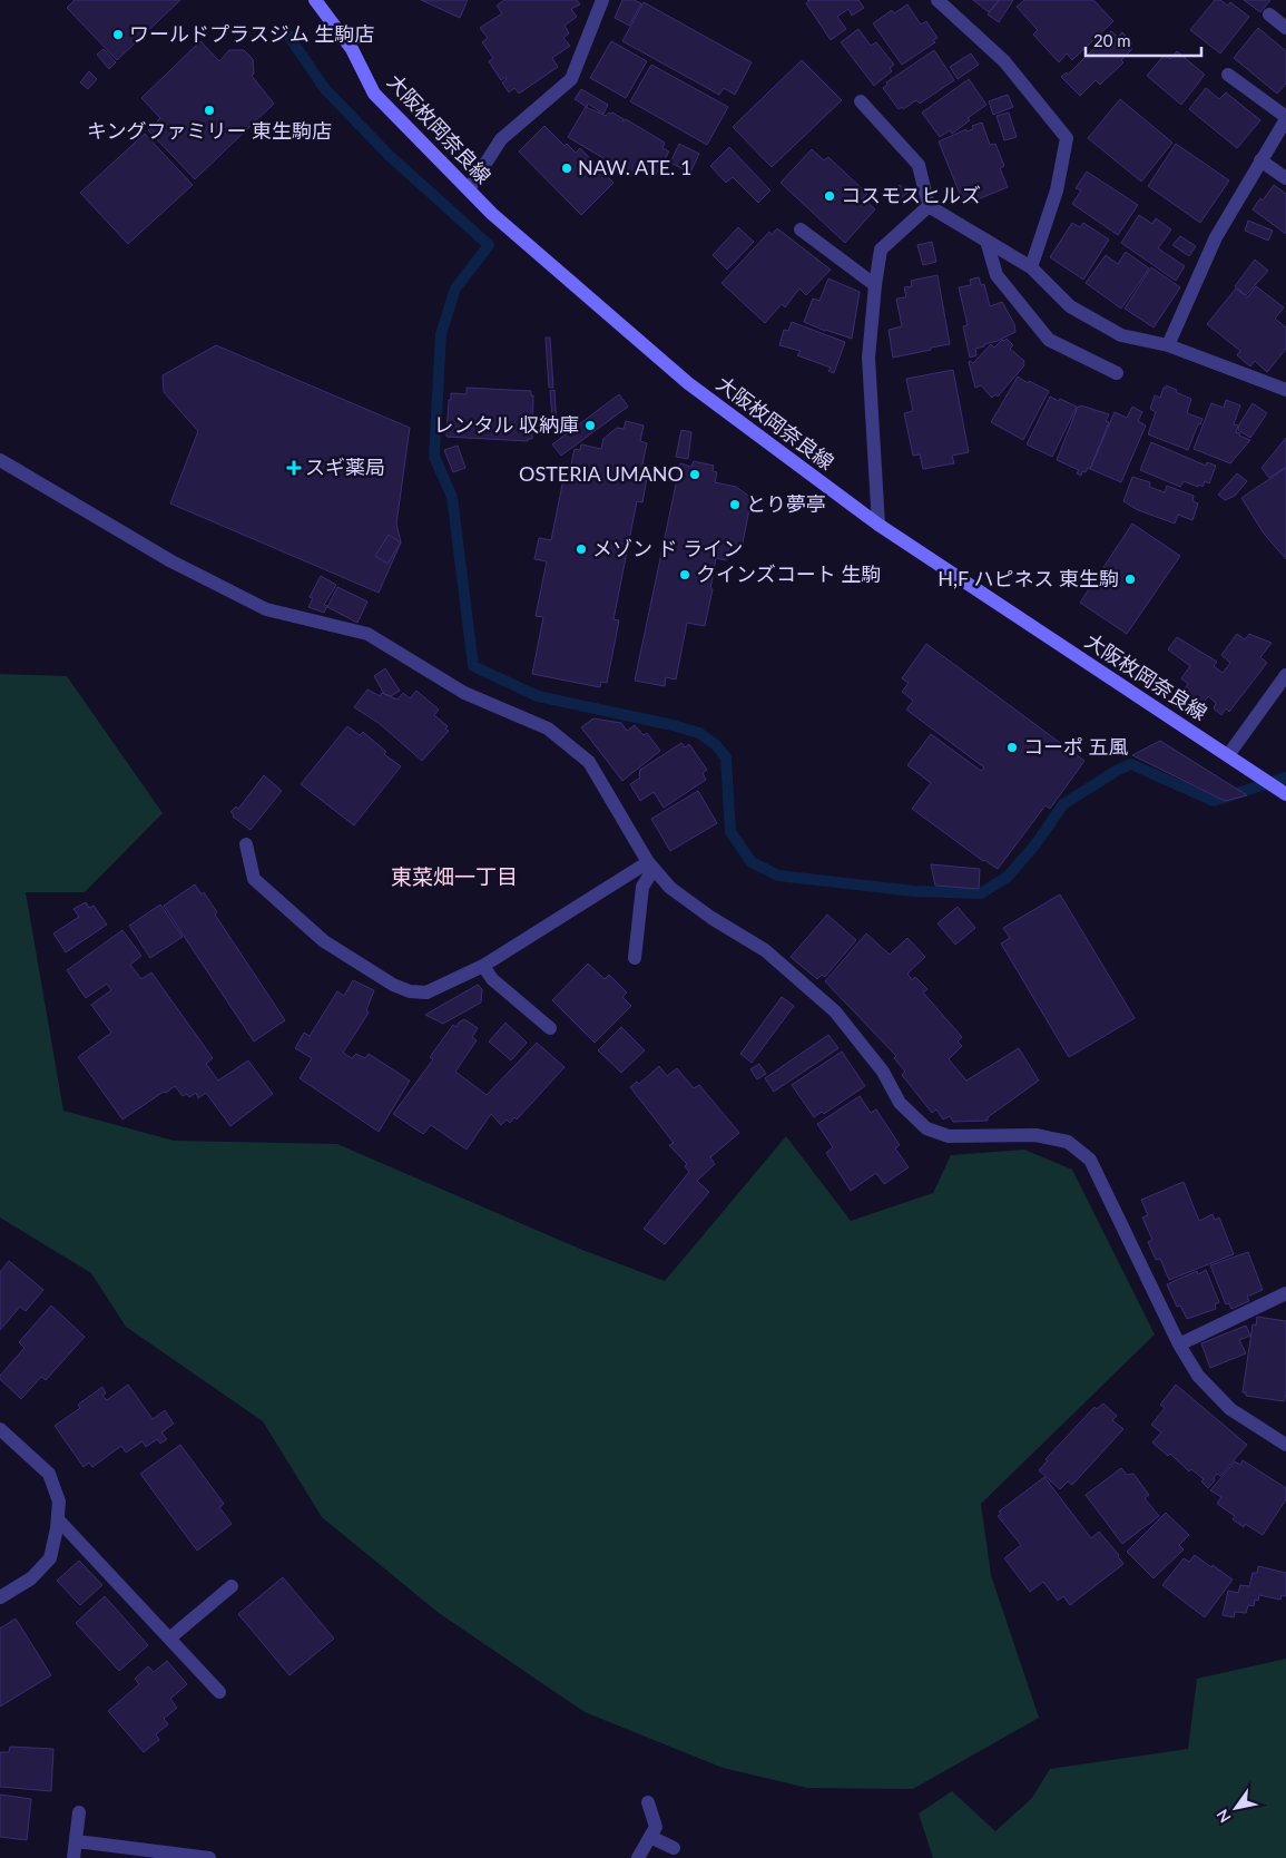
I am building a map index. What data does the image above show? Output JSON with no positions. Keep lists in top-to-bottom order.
{
  "streets": {
    "main road": ["大阪枚岡奈良線"]
  },
  "districts": ["東菜畑一丁目"],
  "places": {
    "other": [
      "ワールドプラスジム 生駒店",
      "キングファミリー 東生駒店",
      "NAW. ATE. 1",
      "コスモスヒルズ",
      "レンタル 収納庫",
      "OSTERIA UMANO",
      "とり夢亭",
      "メゾン ド ライン",
      "クインズコート 生駒",
      "H,F ハピネス 東生駒",
      "コーポ 五風"
    ],
    "health": ["スギ薬局"]
  },
  "scale_bar": "20 m",
  "north": "bottom left"
}
